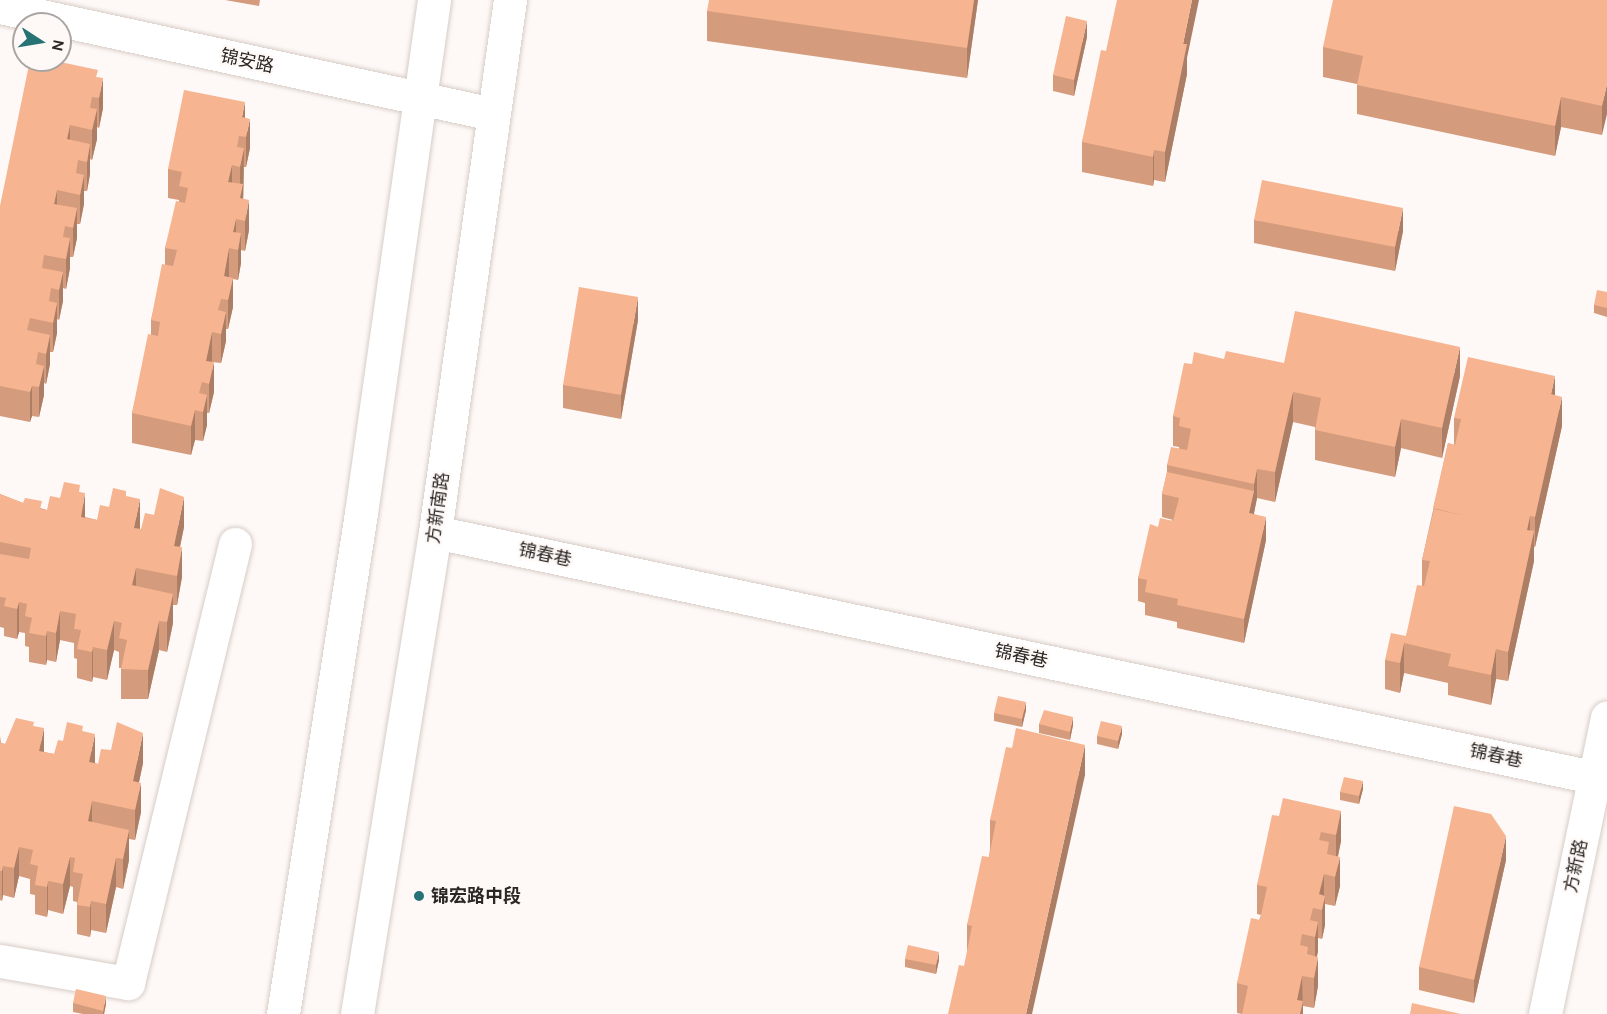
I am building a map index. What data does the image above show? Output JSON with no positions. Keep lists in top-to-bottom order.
{
  "streets": {
    "street": [
      "锦安路",
      "方新南路",
      "锦春巷",
      "方新路"
    ]
  },
  "crossings": [
    ["锦安路", "方新南路"],
    ["方新南路", "锦春巷"],
    ["锦春巷", "方新路"]
  ],
  "places": ["锦宏路中段"],
  "north": "right"
}
